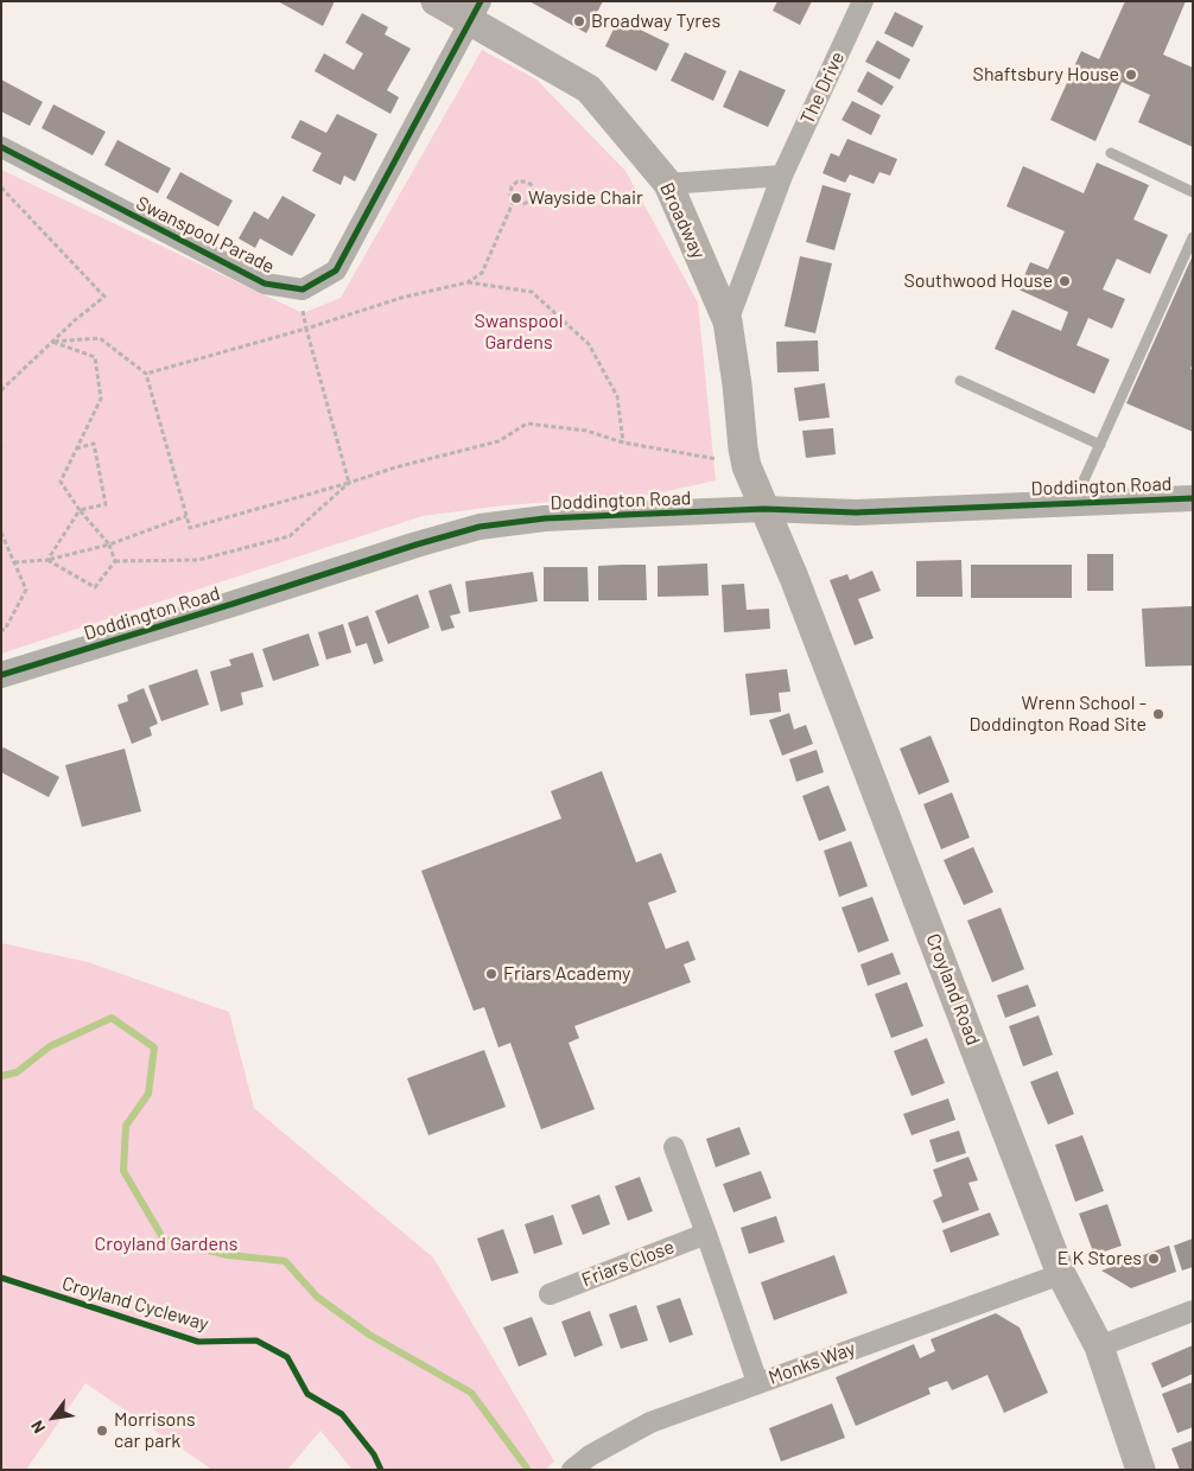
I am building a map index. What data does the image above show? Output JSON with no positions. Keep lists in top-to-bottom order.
{
  "streets": {
    "main road": ["Broadway", "Croyland Road"],
    "street": [
      "The Drive",
      "Swanspool Parade",
      "Doddington Road",
      "Friars Close",
      "Monks Way"
    ],
    "cycle path": ["Croyland Cycleway"]
  },
  "crossings": [
    ["The Drive", "Broadway"],
    ["Broadway", "Doddington Road"],
    ["Broadway", "Croyland Road"],
    ["Doddington Road", "Croyland Road"],
    ["Croyland Road", "Monks Way"]
  ],
  "parks": ["Swanspool Gardens", "Croyland Gardens"],
  "places": [
    "Broadway Tyres",
    "Shaftsbury House",
    "Wayside Chair",
    "Southwood House",
    "Wrenn School - Doddington Road Site",
    "Friars Academy",
    "E K Stores",
    "Morrisons car park"
  ],
  "north": "bottom left"
}
